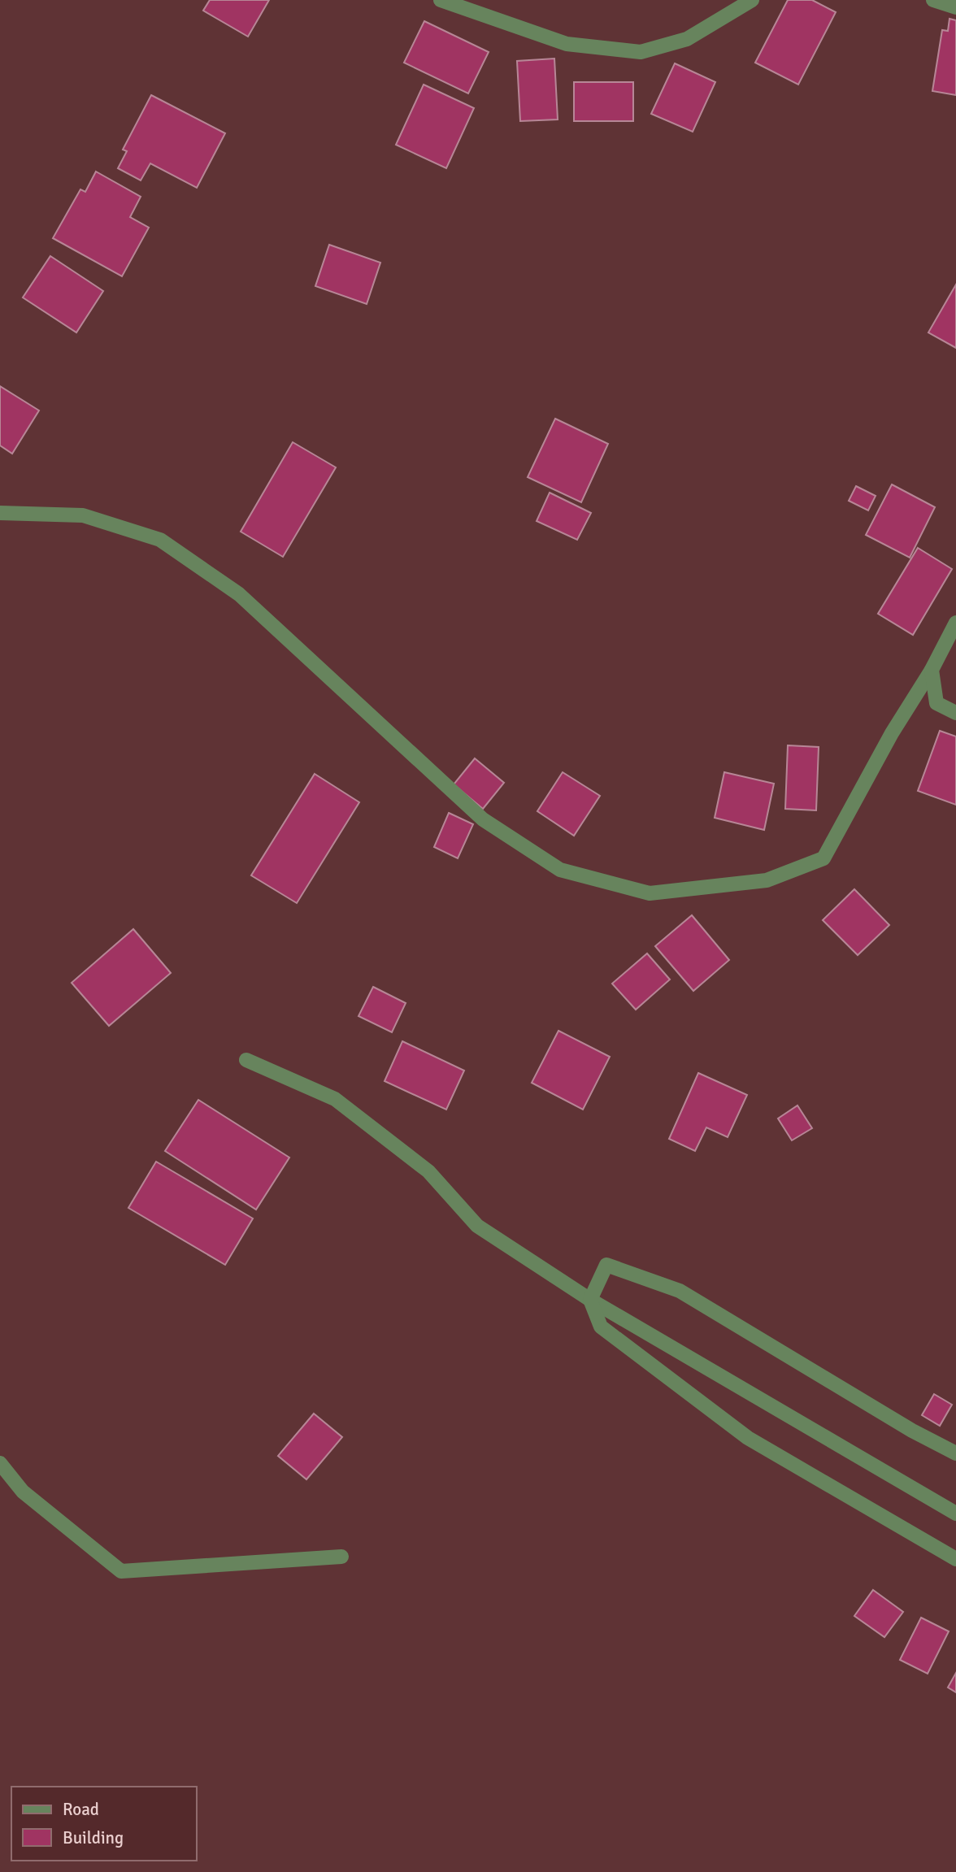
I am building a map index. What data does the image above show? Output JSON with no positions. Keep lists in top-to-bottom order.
{
  "legend": ["Road", "Building"]
}
